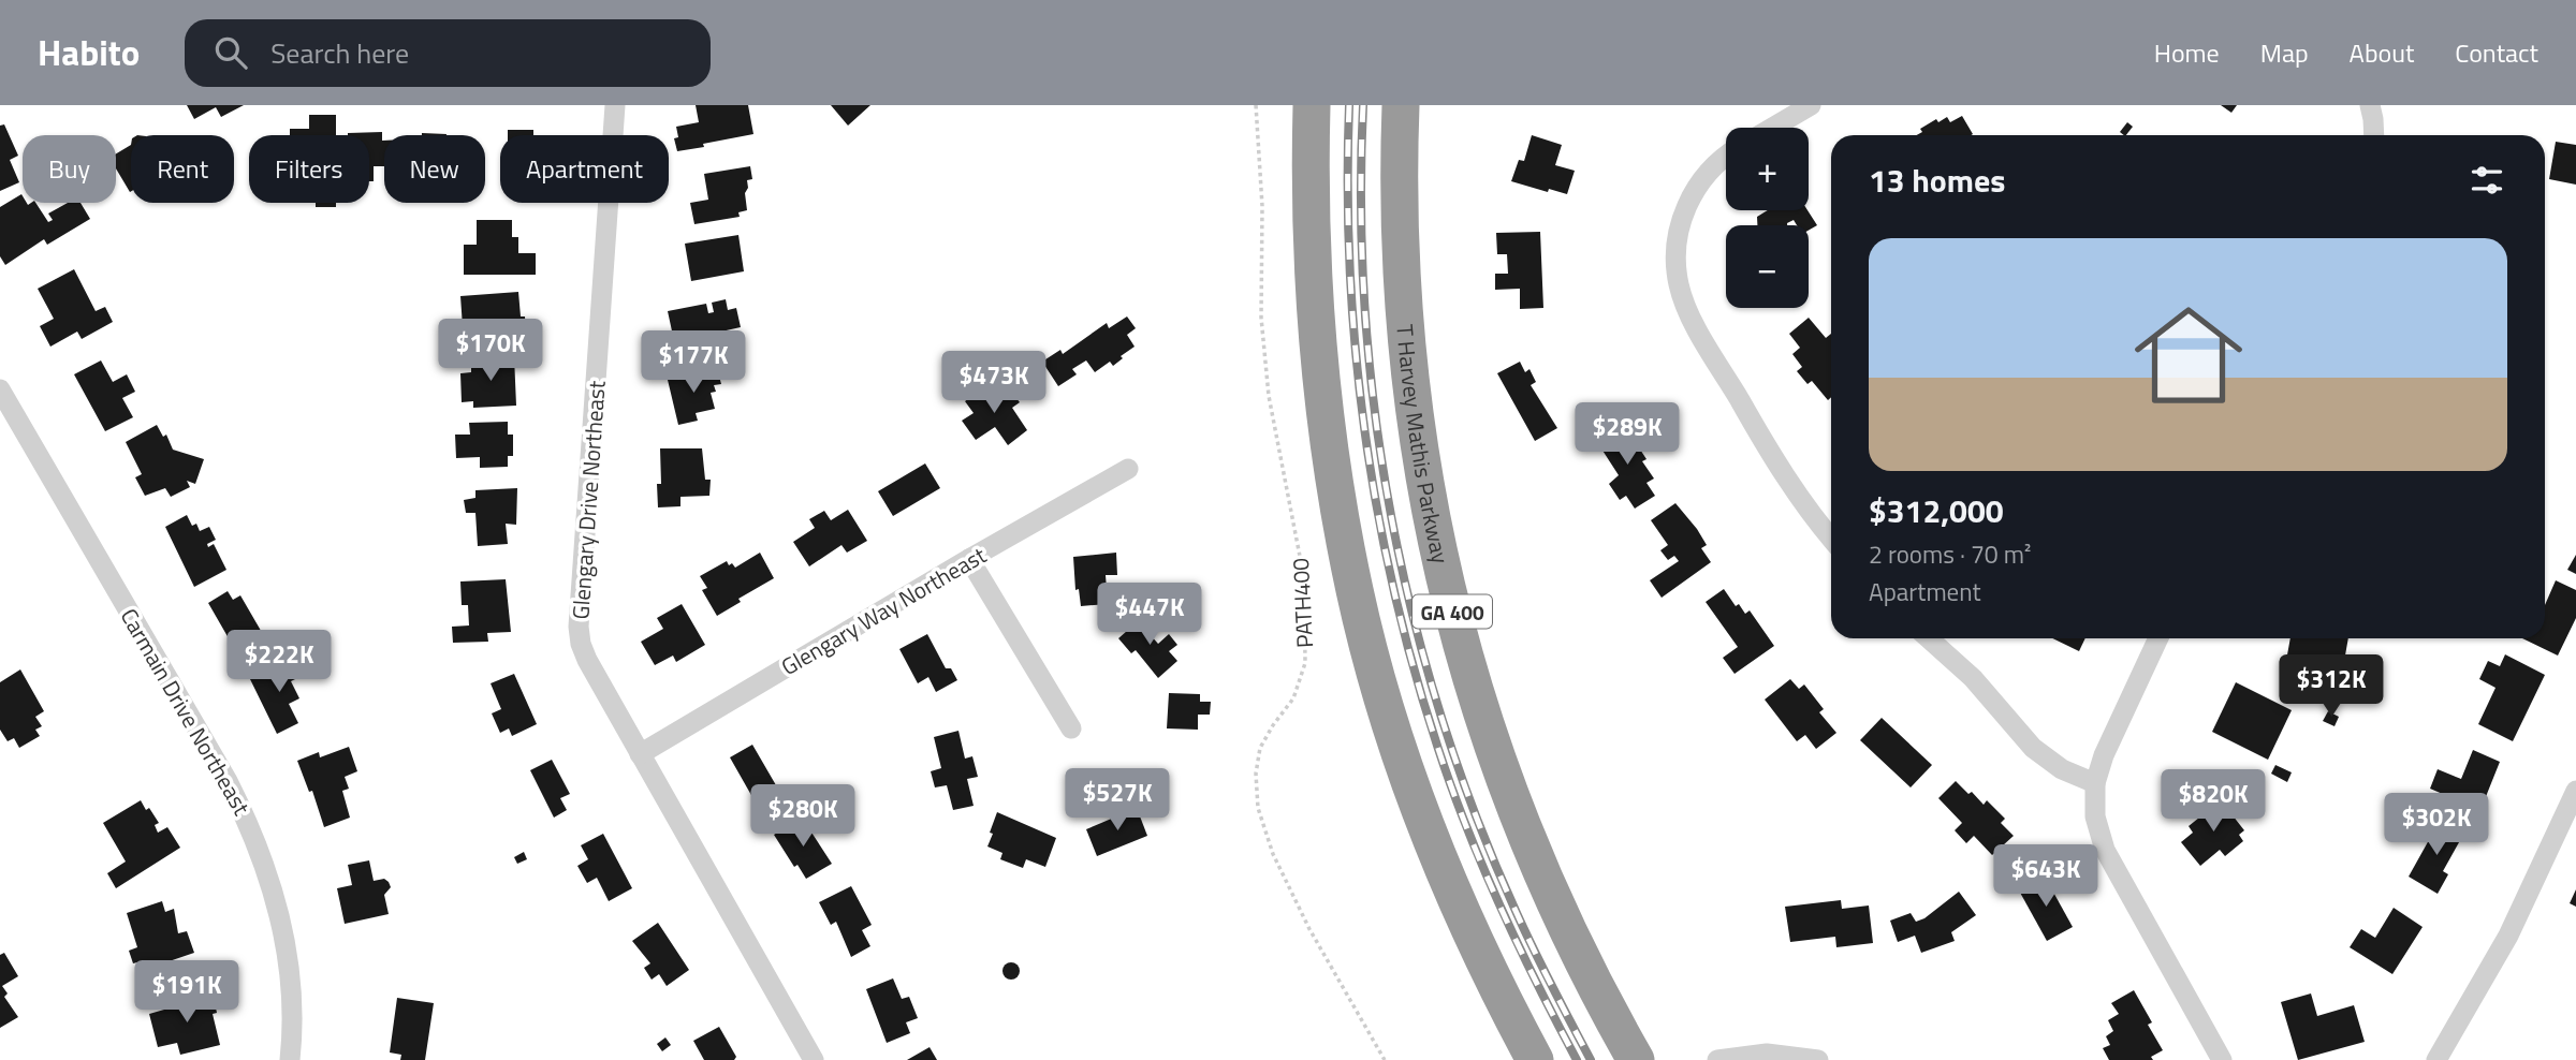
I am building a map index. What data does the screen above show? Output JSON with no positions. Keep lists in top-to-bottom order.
{
  "streets": {
    "highway": ["T Harvey Mathis Parkway", "GA 400"],
    "street": ["Glengary Drive Northeast", "Glengary Way Northeast", "Carmain Drive Northeast"],
    "path": ["PATH400"]
  },
  "crossings": [
    ["Glengary Drive Northeast", "Glengary Way Northeast"]
  ],
  "page": {
    "header": "Habito",
    "search": "Search here",
    "nav": [
      "Home",
      "Map",
      "About",
      "Contact"
    ],
    "map_buttons": ["+", "−"],
    "chip": [
      "Buy",
      "Rent",
      "Filters",
      "New",
      "Apartment"
    ],
    "heading": "13 homes",
    "list": [
      {
        "name": "$312,000",
        "note": "2 rooms · 70 m² · Apartment"
      }
    ],
    "price": [
      "$170K",
      "$177K",
      "$473K",
      "$289K",
      "$447K",
      "$222K",
      "$312K",
      "$527K",
      "$820K",
      "$280K",
      "$302K",
      "$643K",
      "$191K"
    ]
  }
}
